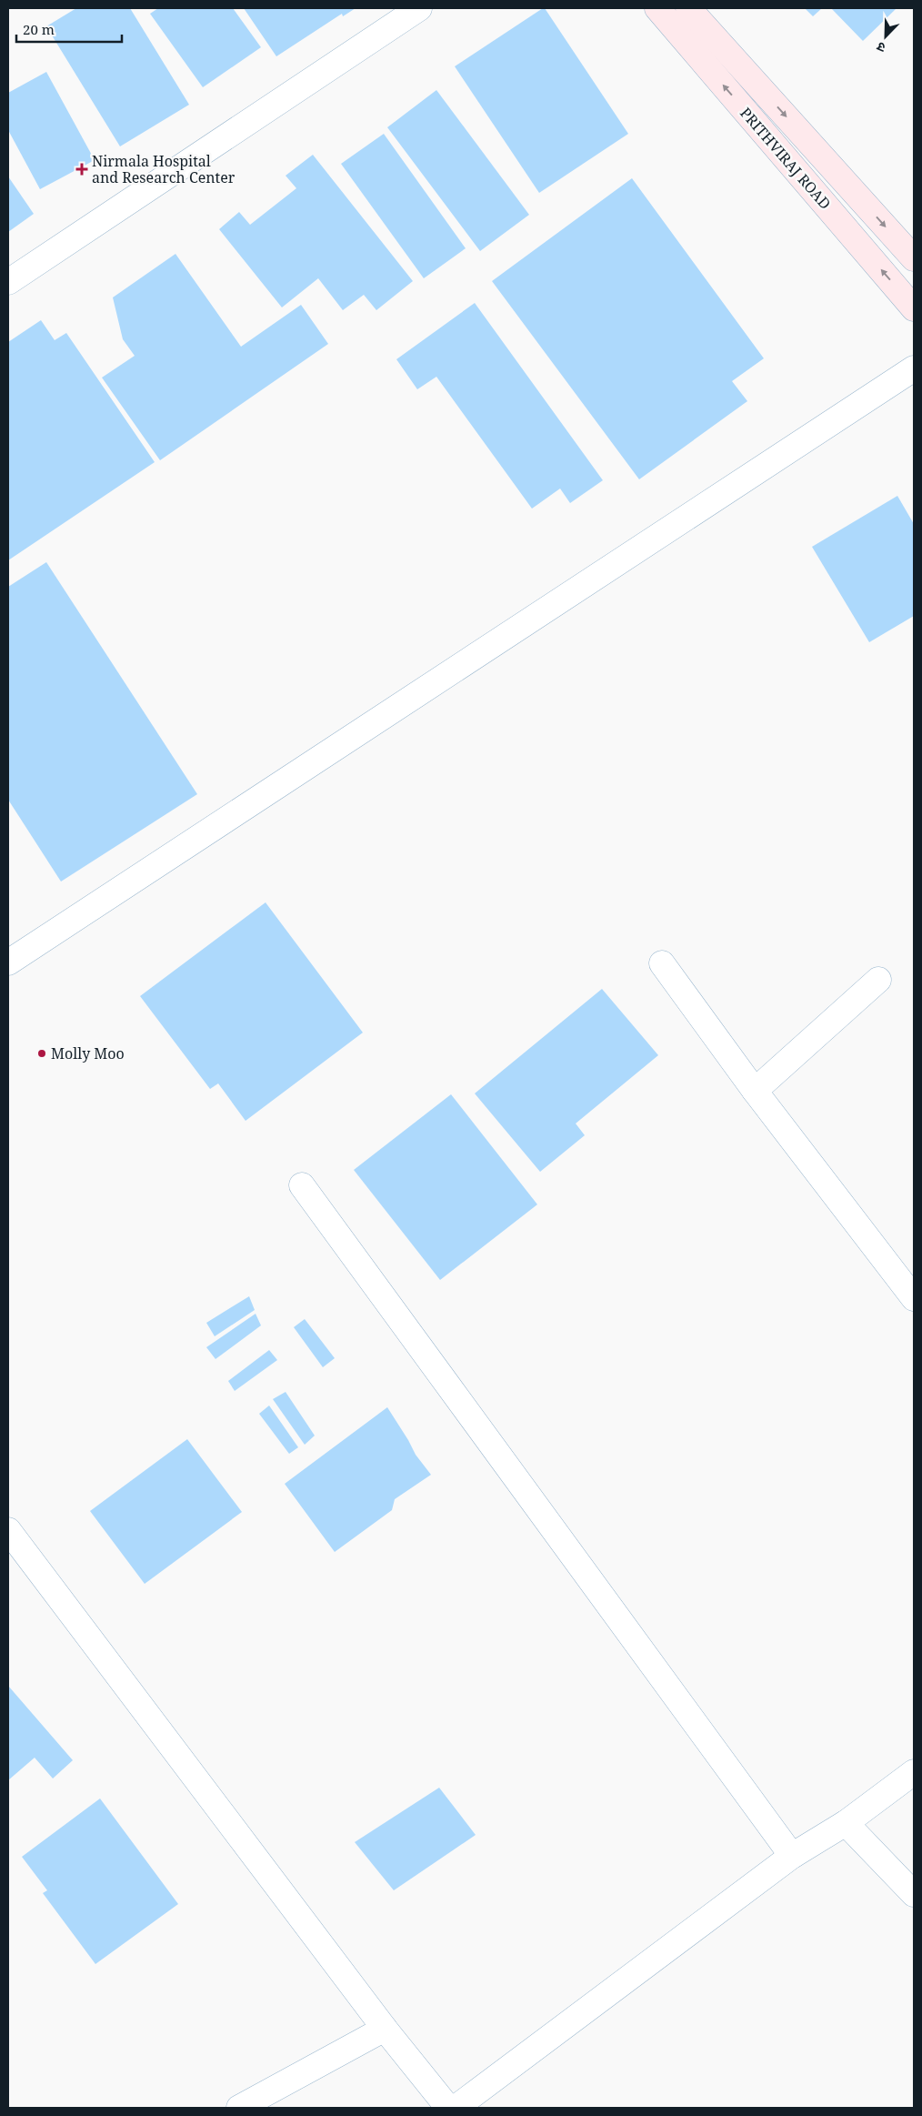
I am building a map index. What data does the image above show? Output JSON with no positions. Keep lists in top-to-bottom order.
{
  "streets": {
    "street": ["PRITHVIRAJ ROAD"]
  },
  "places": {
    "health": ["Nirmala Hospital and Research Center"],
    "other": ["Molly Moo"]
  },
  "scale_bar": "20 m",
  "north": "bottom left"
}
